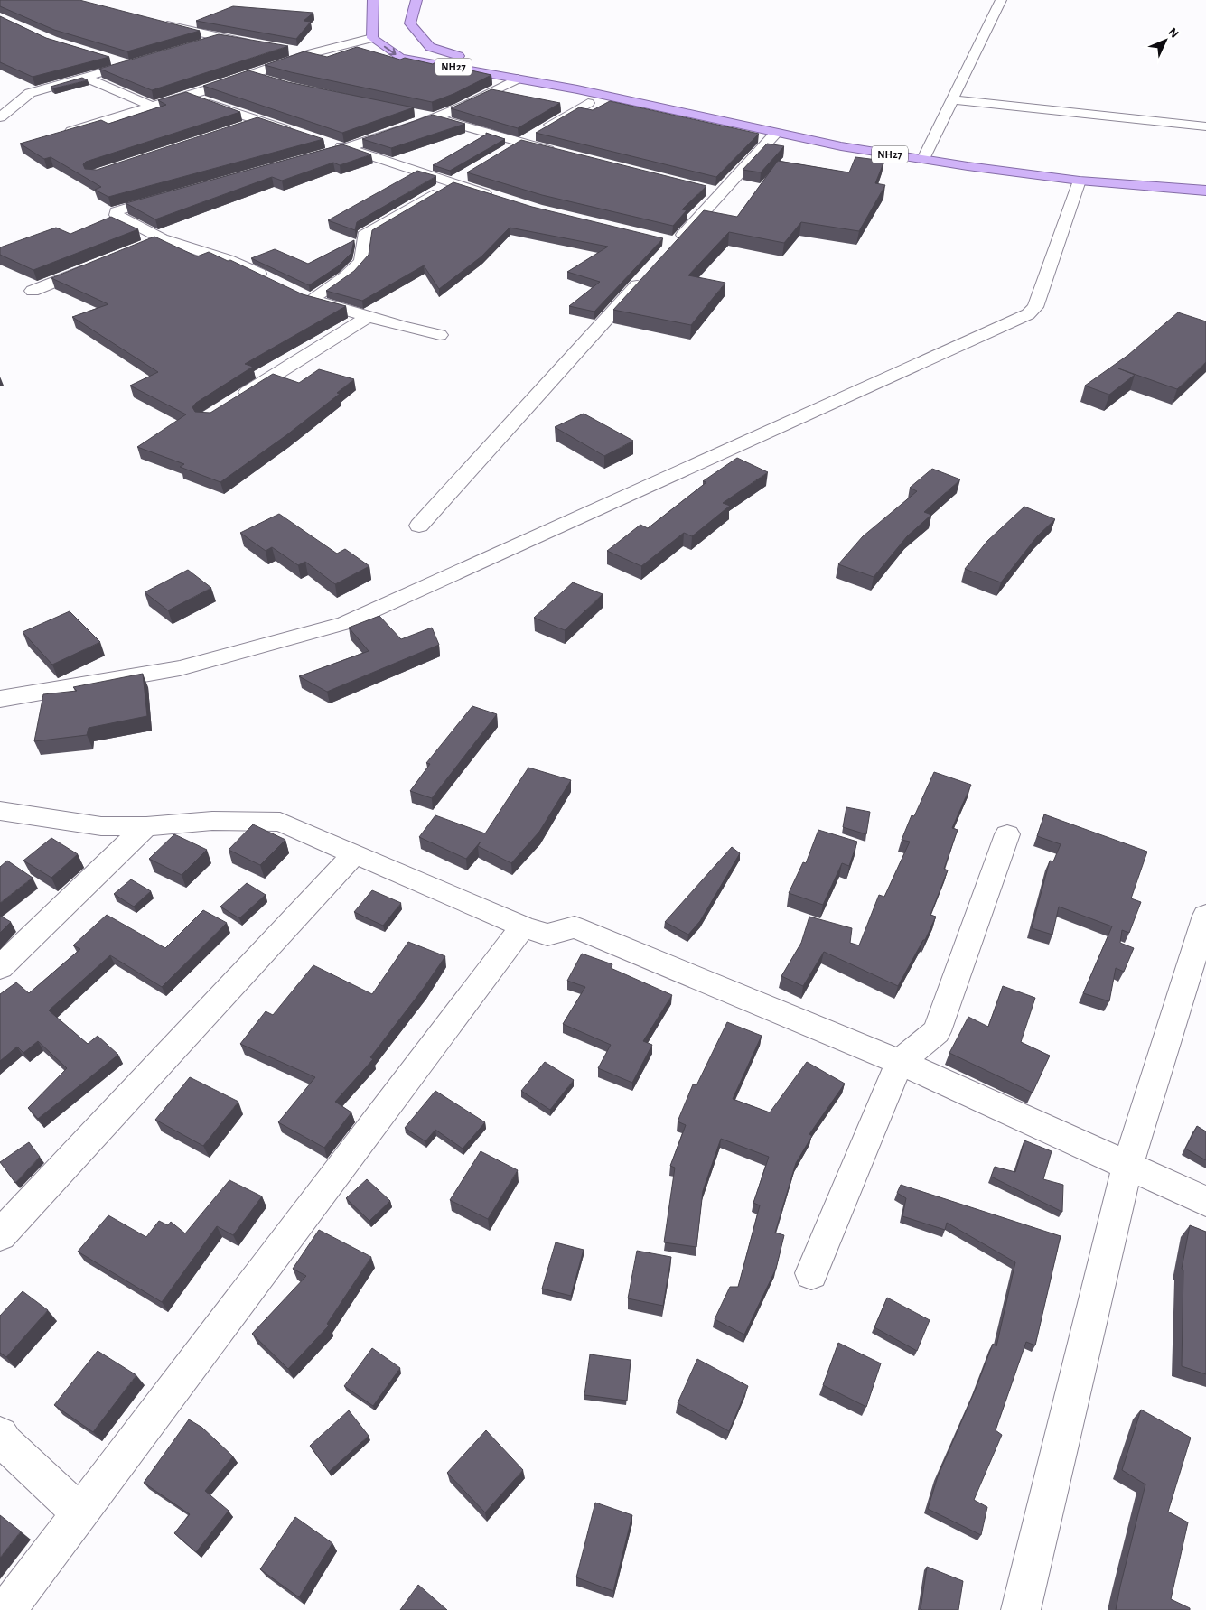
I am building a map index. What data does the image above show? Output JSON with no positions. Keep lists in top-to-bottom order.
{
  "streets": {
    "highway": ["NH27"]
  },
  "north": "top right"
}
